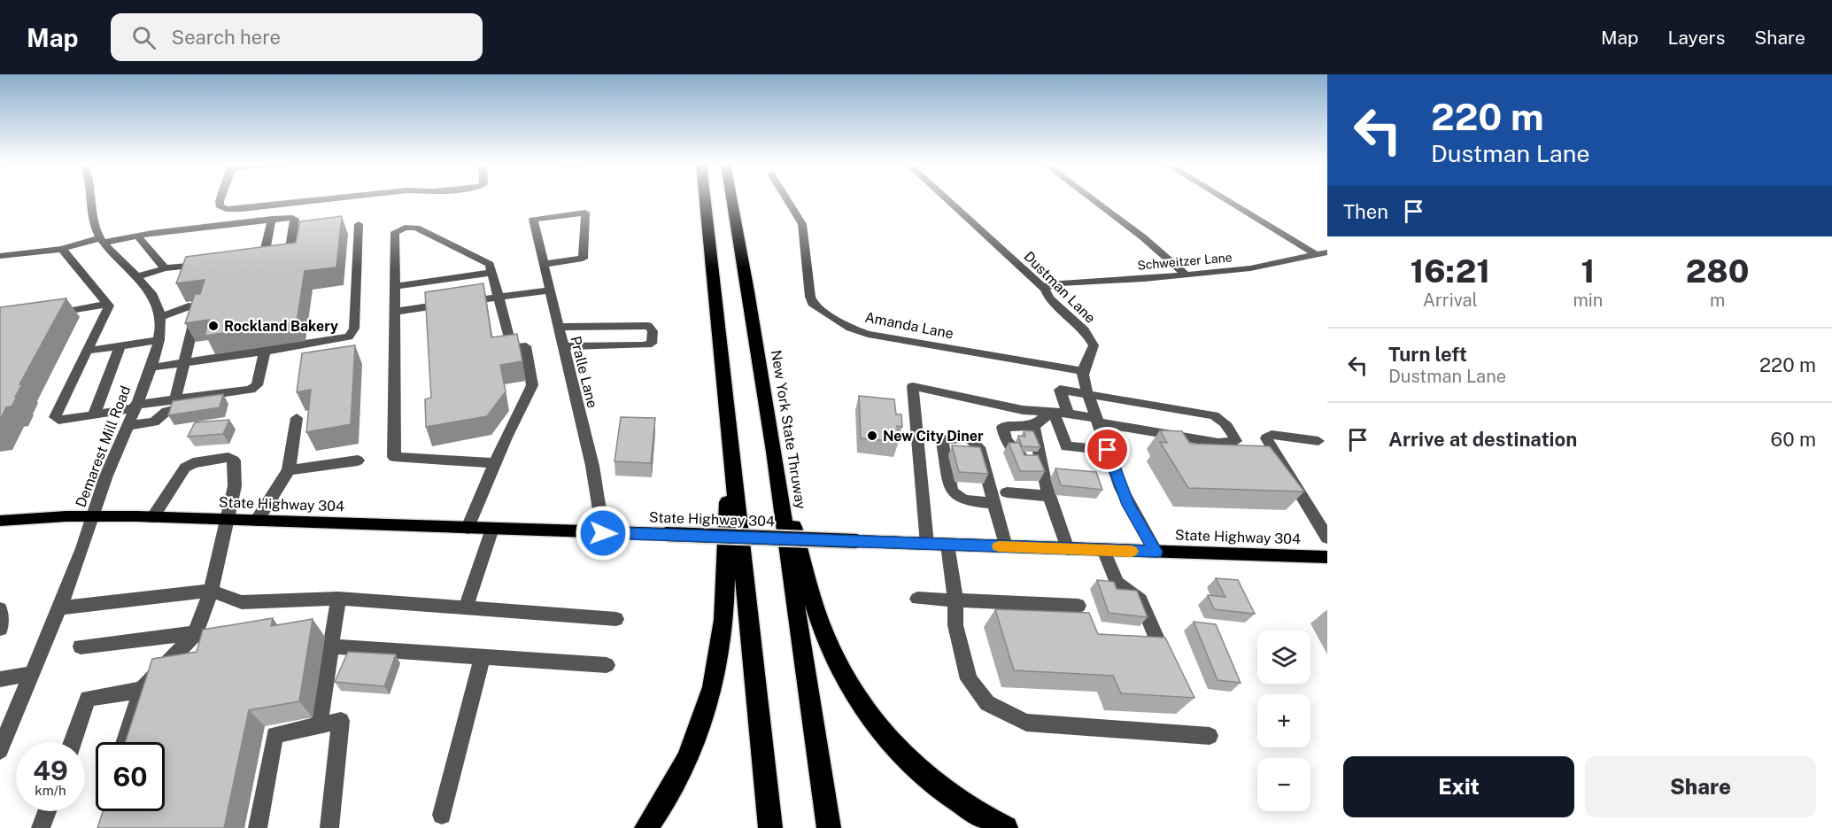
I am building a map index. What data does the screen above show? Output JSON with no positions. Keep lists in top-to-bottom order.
{
  "streets": {
    "highway": ["New York State Thruway"],
    "main road": ["State Highway 304"],
    "street": [
      "Schweitzer Lane",
      "Dustman Lane",
      "Amanda Lane",
      "Pralle Lane",
      "Demarest Mill Road"
    ]
  },
  "crossings": [
    ["Schweitzer Lane", "Dustman Lane"],
    ["Dustman Lane", "Amanda Lane"],
    ["Pralle Lane", "State Highway 304"],
    ["Demarest Mill Road", "State Highway 304"]
  ],
  "places": ["Rockland Bakery", "New City Diner"],
  "page": {
    "header": "Map",
    "search": "Search here",
    "nav": ["Map", "Layers", "Share"],
    "turn": ["220 m", "Dustman Lane"],
    "then": "Then",
    "eta": [
      "16:21",
      "Arrival",
      "1",
      "min",
      "280",
      "m"
    ],
    "list": [
      {
        "name": "Turn left",
        "note": "Dustman Lane",
        "value": "220 m"
      },
      {
        "name": "Arrive at destination",
        "value": "60 m"
      }
    ],
    "map_buttons": ["+", "−"],
    "speed": "49 km/h",
    "limit": "60",
    "buttons": ["Exit", "Share"]
  }
}
